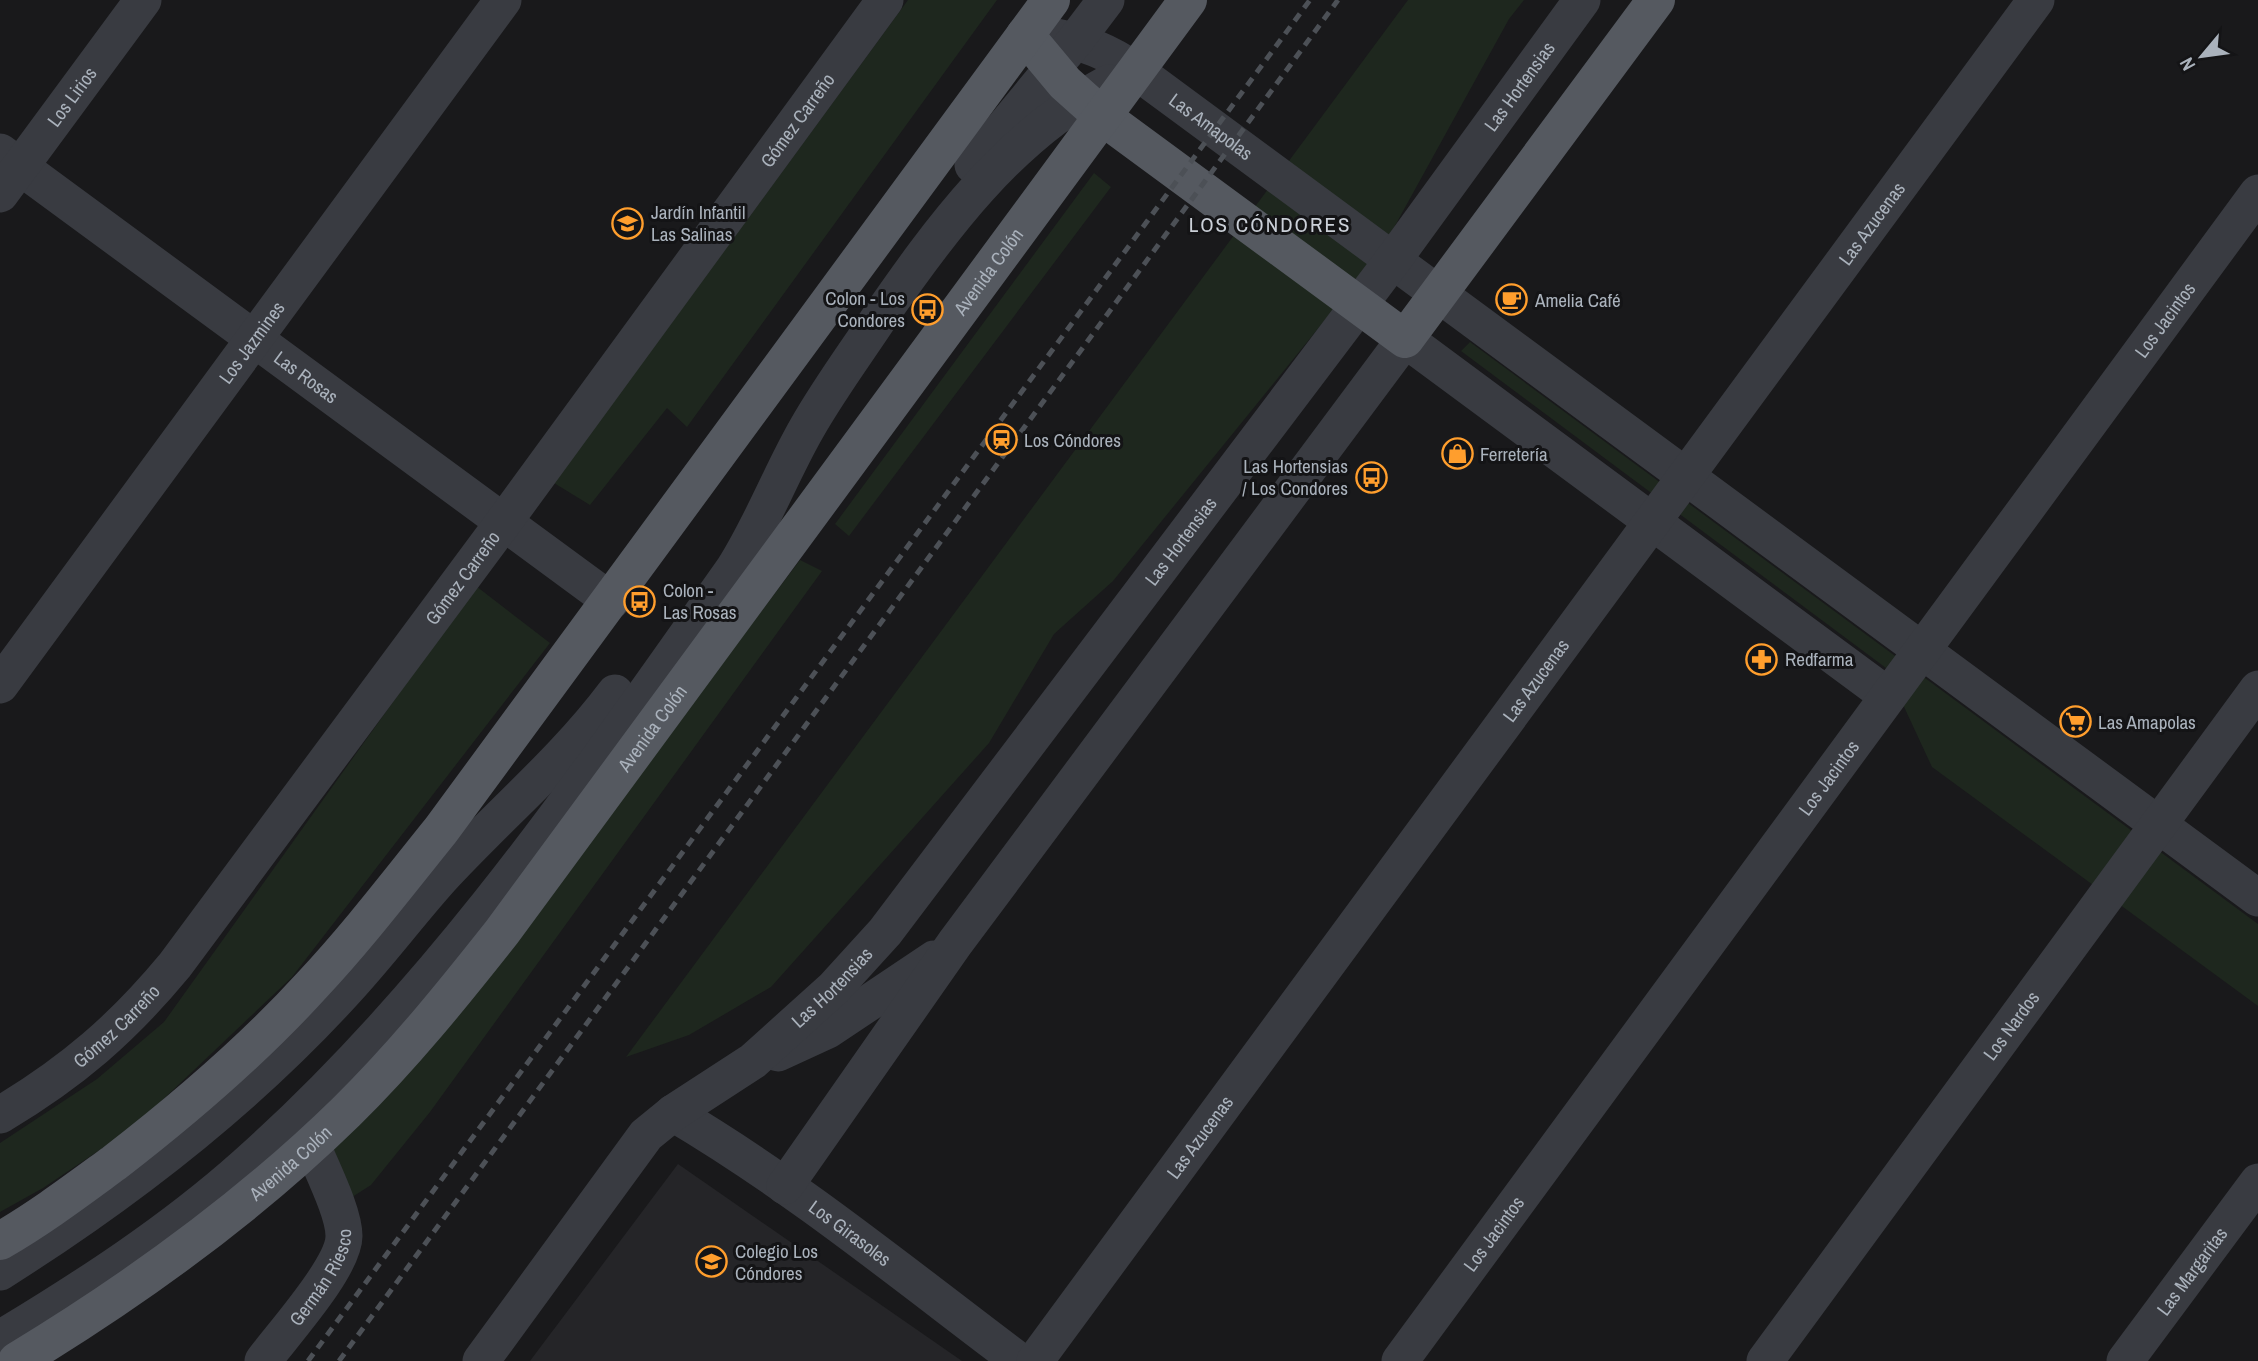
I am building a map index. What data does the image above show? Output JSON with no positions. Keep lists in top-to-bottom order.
{
  "streets": {
    "main road": ["Las Hortensias", "Avenida Colón"],
    "street": [
      "Los Lirios",
      "Gómez Carreño",
      "Las Amapolas",
      "Las Azucenas",
      "Los Jacintos",
      "Los Jazmines",
      "Las Rosas",
      "Los Nardos",
      "Los Girasoles",
      "Las Margaritas",
      "Germán Riesco"
    ]
  },
  "crossings": [
    ["Las Hortensias", "Las Amapolas"],
    ["Las Hortensias", "Los Girasoles"],
    ["Los Lirios", "Las Rosas"],
    ["Gómez Carreño", "Las Rosas"],
    ["Las Amapolas", "Las Azucenas"],
    ["Las Amapolas", "Avenida Colón"],
    ["Las Amapolas", "Los Jacintos"],
    ["Las Amapolas", "Los Nardos"],
    ["Avenida Colón", "Germán Riesco"],
    ["Los Jazmines", "Las Rosas"]
  ],
  "districts": ["LOS CÓNDORES"],
  "places": {
    "school or university": ["Jardín Infantil Las Salinas", "Colegio Los Cóndores"],
    "cafe": ["Amelia Café"],
    "bus stop": ["Colon - Los Condores", "Las Hortensias / Los Condores", "Colon - Las Rosas"],
    "station": ["Los Cóndores"],
    "shop": ["Ferretería"],
    "pharmacy": ["Redfarma"],
    "supermarket": ["Las Amapolas"]
  },
  "north": "bottom left"
}
